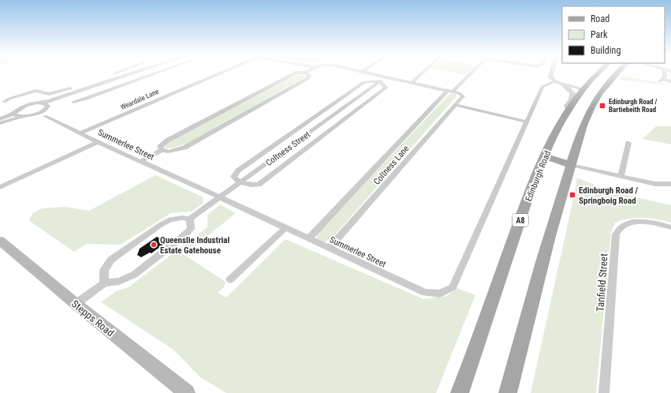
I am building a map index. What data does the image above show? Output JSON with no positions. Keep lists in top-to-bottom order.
{
  "streets": {
    "main road": ["Edinburgh Road", "A8", "Stepps Road"],
    "street": [
      "Weardale Lane",
      "Summerlee Street",
      "Coltness Street",
      "Coltness Lane",
      "Tanfield Street"
    ]
  },
  "crossings": [
    ["Weardale Lane", "Summerlee Street"],
    ["Summerlee Street", "Coltness Street"],
    ["Summerlee Street", "Coltness Lane"]
  ],
  "places": {
    "transit": ["Edinburgh Road / Bartiebeith Road", "Edinburgh Road / Springboig Road"],
    "other": ["Queenslie Industrial Estate Gatehouse"]
  },
  "legend": ["Road", "Park", "Building"]
}
